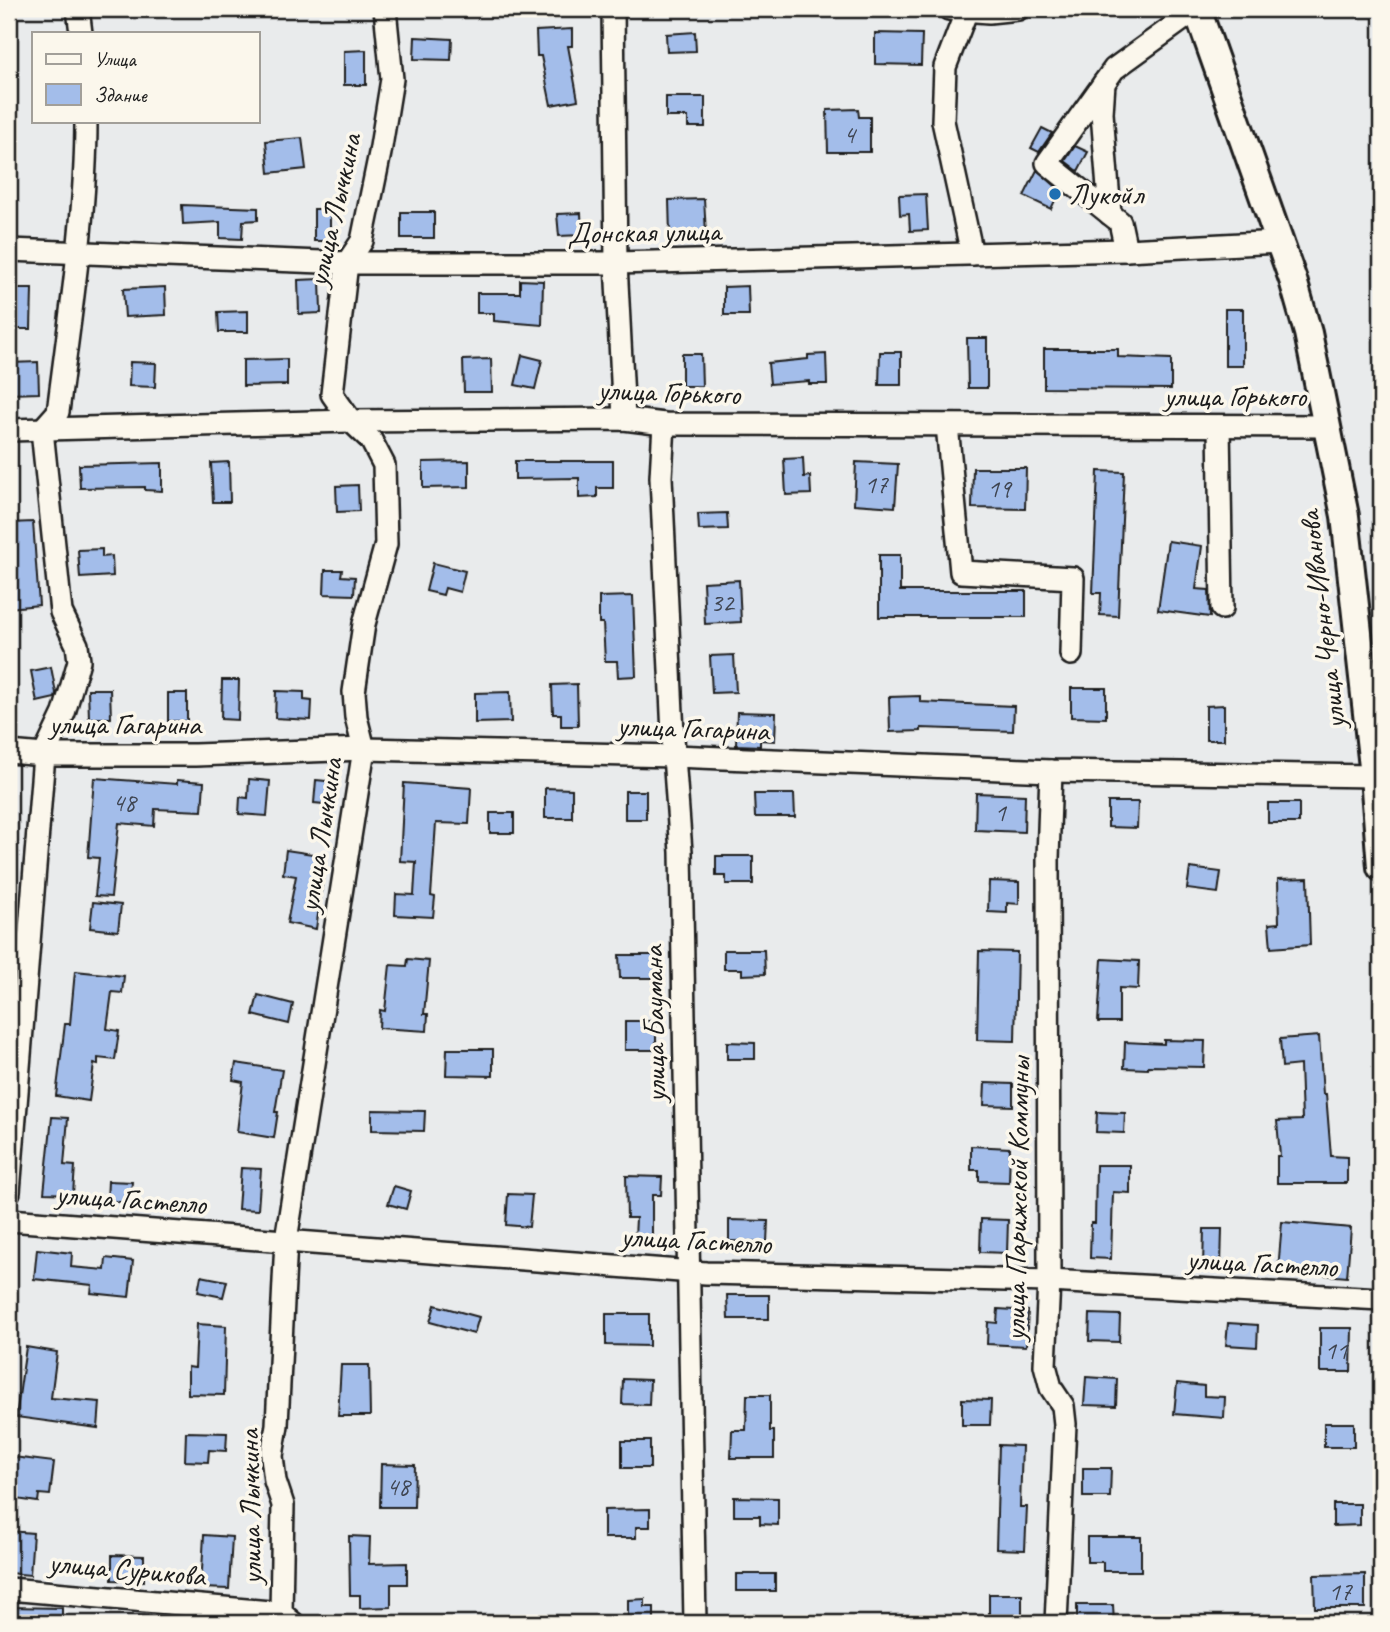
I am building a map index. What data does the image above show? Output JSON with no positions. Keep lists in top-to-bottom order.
{
  "streets": {
    "main road": ["улица Черно-Иванова"],
    "street": [
      "улица Лычкина",
      "Донская улица",
      "улица Горького",
      "улица Гагарина",
      "улица Баумана",
      "улица Гастелло",
      "улица Парижской Коммуны",
      "улица Сурикова"
    ]
  },
  "crossings": [
    ["улица Лычкина", "Донская улица"],
    ["улица Лычкина", "улица Горького"],
    ["улица Лычкина", "улица Гагарина"],
    ["улица Лычкина", "улица Гастелло"],
    ["улица Лычкина", "улица Сурикова"],
    ["Донская улица", "улица Черно-Иванова"],
    ["улица Горького", "улица Черно-Иванова"],
    ["улица Горького", "улица Баумана"],
    ["улица Черно-Иванова", "улица Гагарина"],
    ["улица Гагарина", "улица Баумана"],
    ["улица Гагарина", "улица Парижской Коммуны"],
    ["улица Баумана", "улица Гастелло"],
    ["улица Гастелло", "улица Парижской Коммуны"]
  ],
  "places": ["Лукойл"],
  "house_numbers": [
    "4",
    "17",
    "19",
    "32",
    "48",
    "1",
    "11",
    "48",
    "17"
  ],
  "legend": ["Улица", "Здание"]
}
